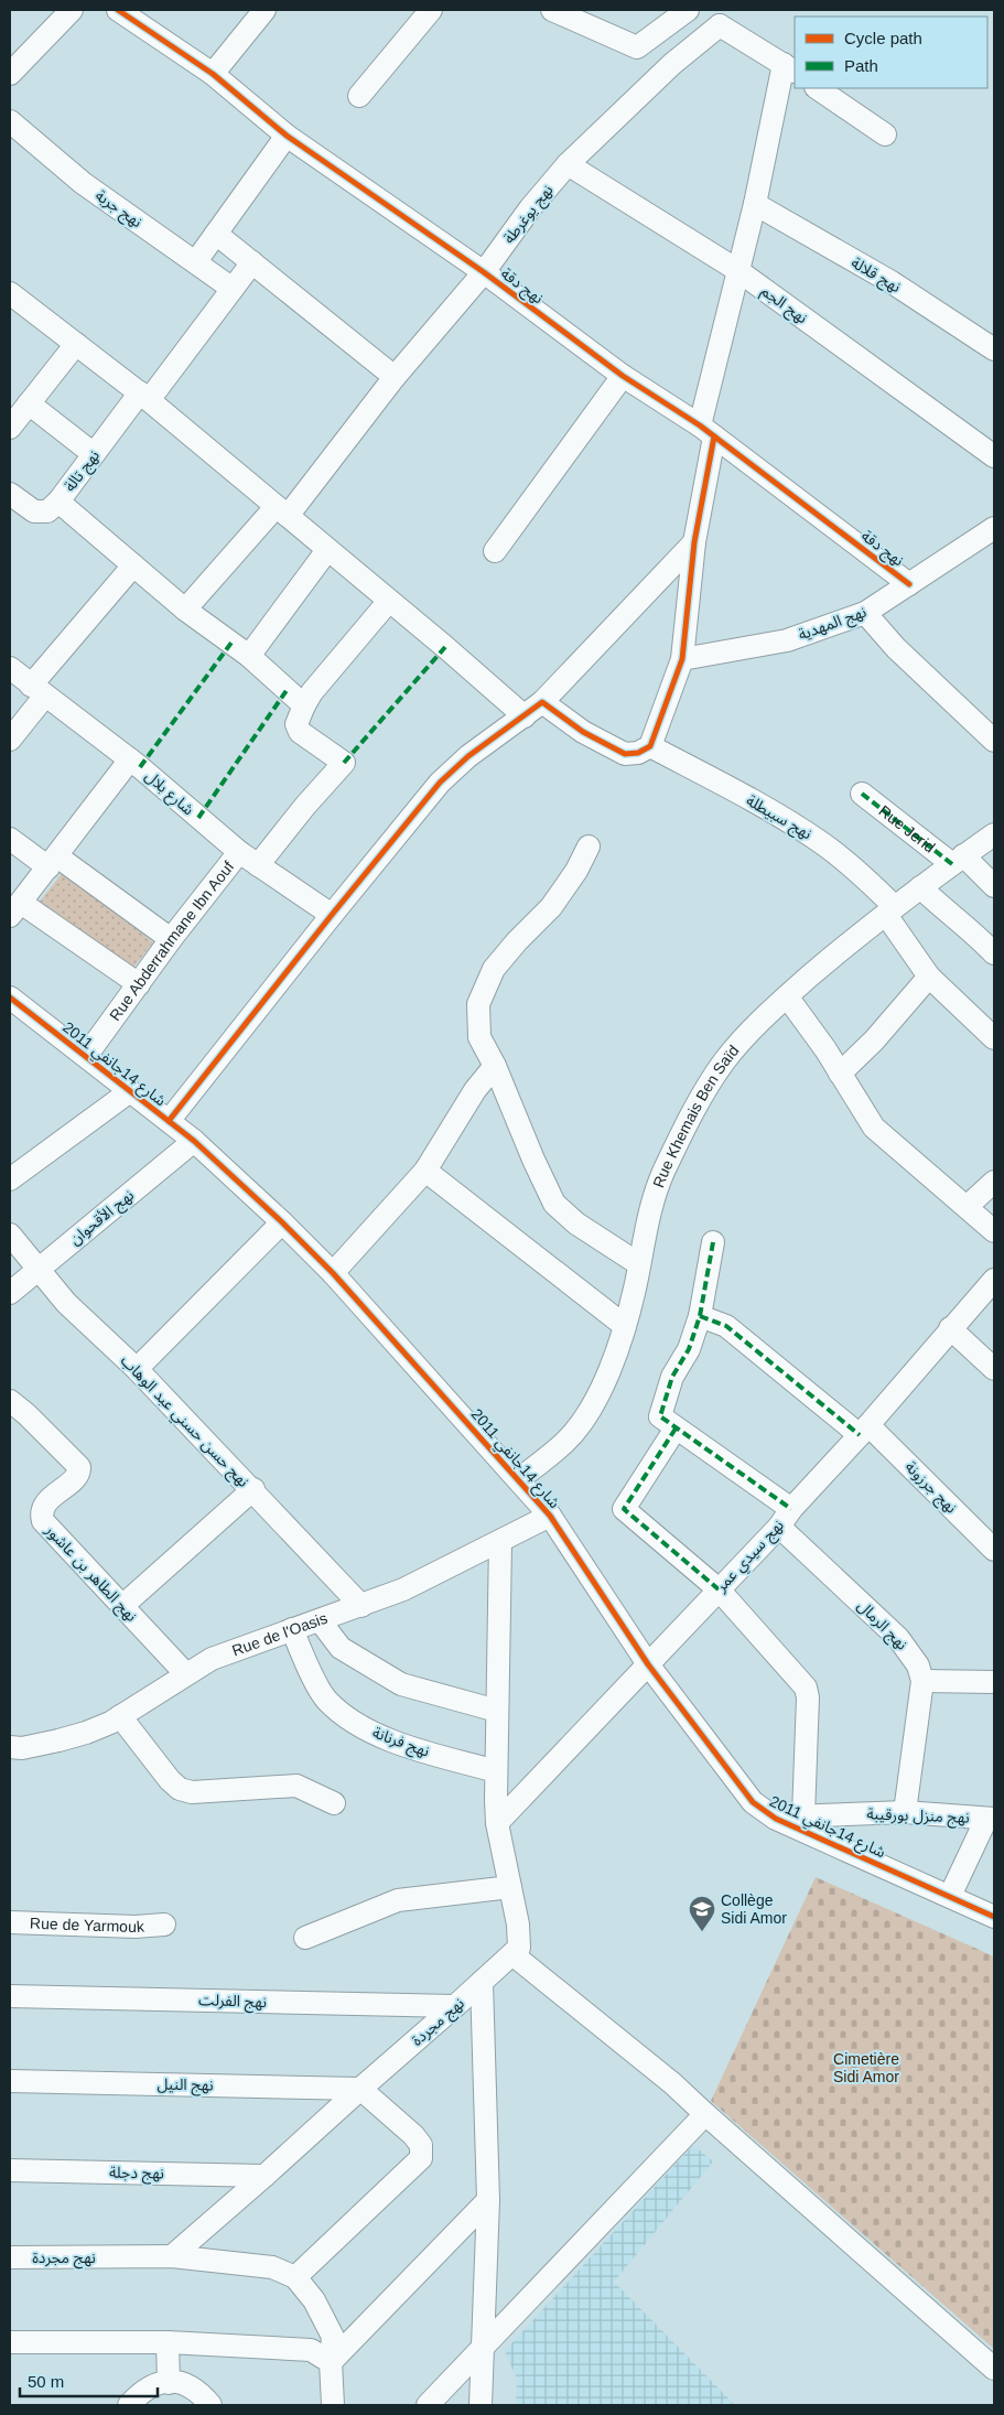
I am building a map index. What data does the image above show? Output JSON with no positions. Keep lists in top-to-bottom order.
{
  "streets": {
    "street": [
      "نهج جربة",
      "نهج يوغرطة",
      "نهج قلالة",
      "نهج دقة",
      "نهج الجم",
      "نهج تالة",
      "نهج المهدية",
      "شارع بلال",
      "نهج سبيطلة",
      "Rue Jerid",
      "Rue Abderrahmane Ibn Aouf",
      "شارع 14جانفي 2011",
      "Rue Khemais Ben Saïd",
      "نهج الأقحوان",
      "نهج حسن حسني عبد الوهاب",
      "نهج جرزونة",
      "نهج سيدي عمر",
      "نهج الطاهر بن عاشور",
      "نهج الرمال",
      "Rue de l'Oasis",
      "نهج فرنانة",
      "نهج منزل بورقيبة",
      "Rue de Yarmouk",
      "نهج الفرلت",
      "نهج مجردة",
      "نهج النيل",
      "نهج دجلة"
    ]
  },
  "crossings": [
    ["نهج جربة", "نهج تالة"],
    ["نهج يوغرطة", "نهج دقة"],
    ["نهج يوغرطة", "نهج الجم"],
    ["نهج دقة", "نهج المهدية"],
    ["شارع بلال", "Rue Abderrahmane Ibn Aouf"],
    ["نهج سبيطلة", "Rue Khemais Ben Saïd"],
    ["Rue Jerid", "Rue Khemais Ben Saïd"],
    ["Rue Abderrahmane Ibn Aouf", "شارع 14جانفي 2011"],
    ["شارع 14جانفي 2011", "Rue Khemais Ben Saïd"],
    ["شارع 14جانفي 2011", "نهج الأقحوان"],
    ["شارع 14جانفي 2011", "نهج سيدي عمر"],
    ["شارع 14جانفي 2011", "Rue de l'Oasis"],
    ["شارع 14جانفي 2011", "نهج منزل بورقيبة"],
    ["نهج الأقحوان", "نهج حسن حسني عبد الوهاب"],
    ["نهج حسن حسني عبد الوهاب", "Rue de l'Oasis"],
    ["نهج جرزونة", "نهج سيدي عمر"],
    ["نهج سيدي عمر", "نهج الرمال"],
    ["نهج الطاهر بن عاشور", "Rue de l'Oasis"],
    ["Rue de l'Oasis", "نهج فرنانة"],
    ["نهج الفرلت", "نهج مجردة"],
    ["نهج مجردة", "نهج النيل"],
    ["نهج مجردة", "نهج دجلة"]
  ],
  "parks": ["Cimetière Sidi Amor"],
  "places": {
    "school or university": ["Collège Sidi Amor"]
  },
  "legend": ["Cycle path", "Path"],
  "scale_bar": "50 m"
}
